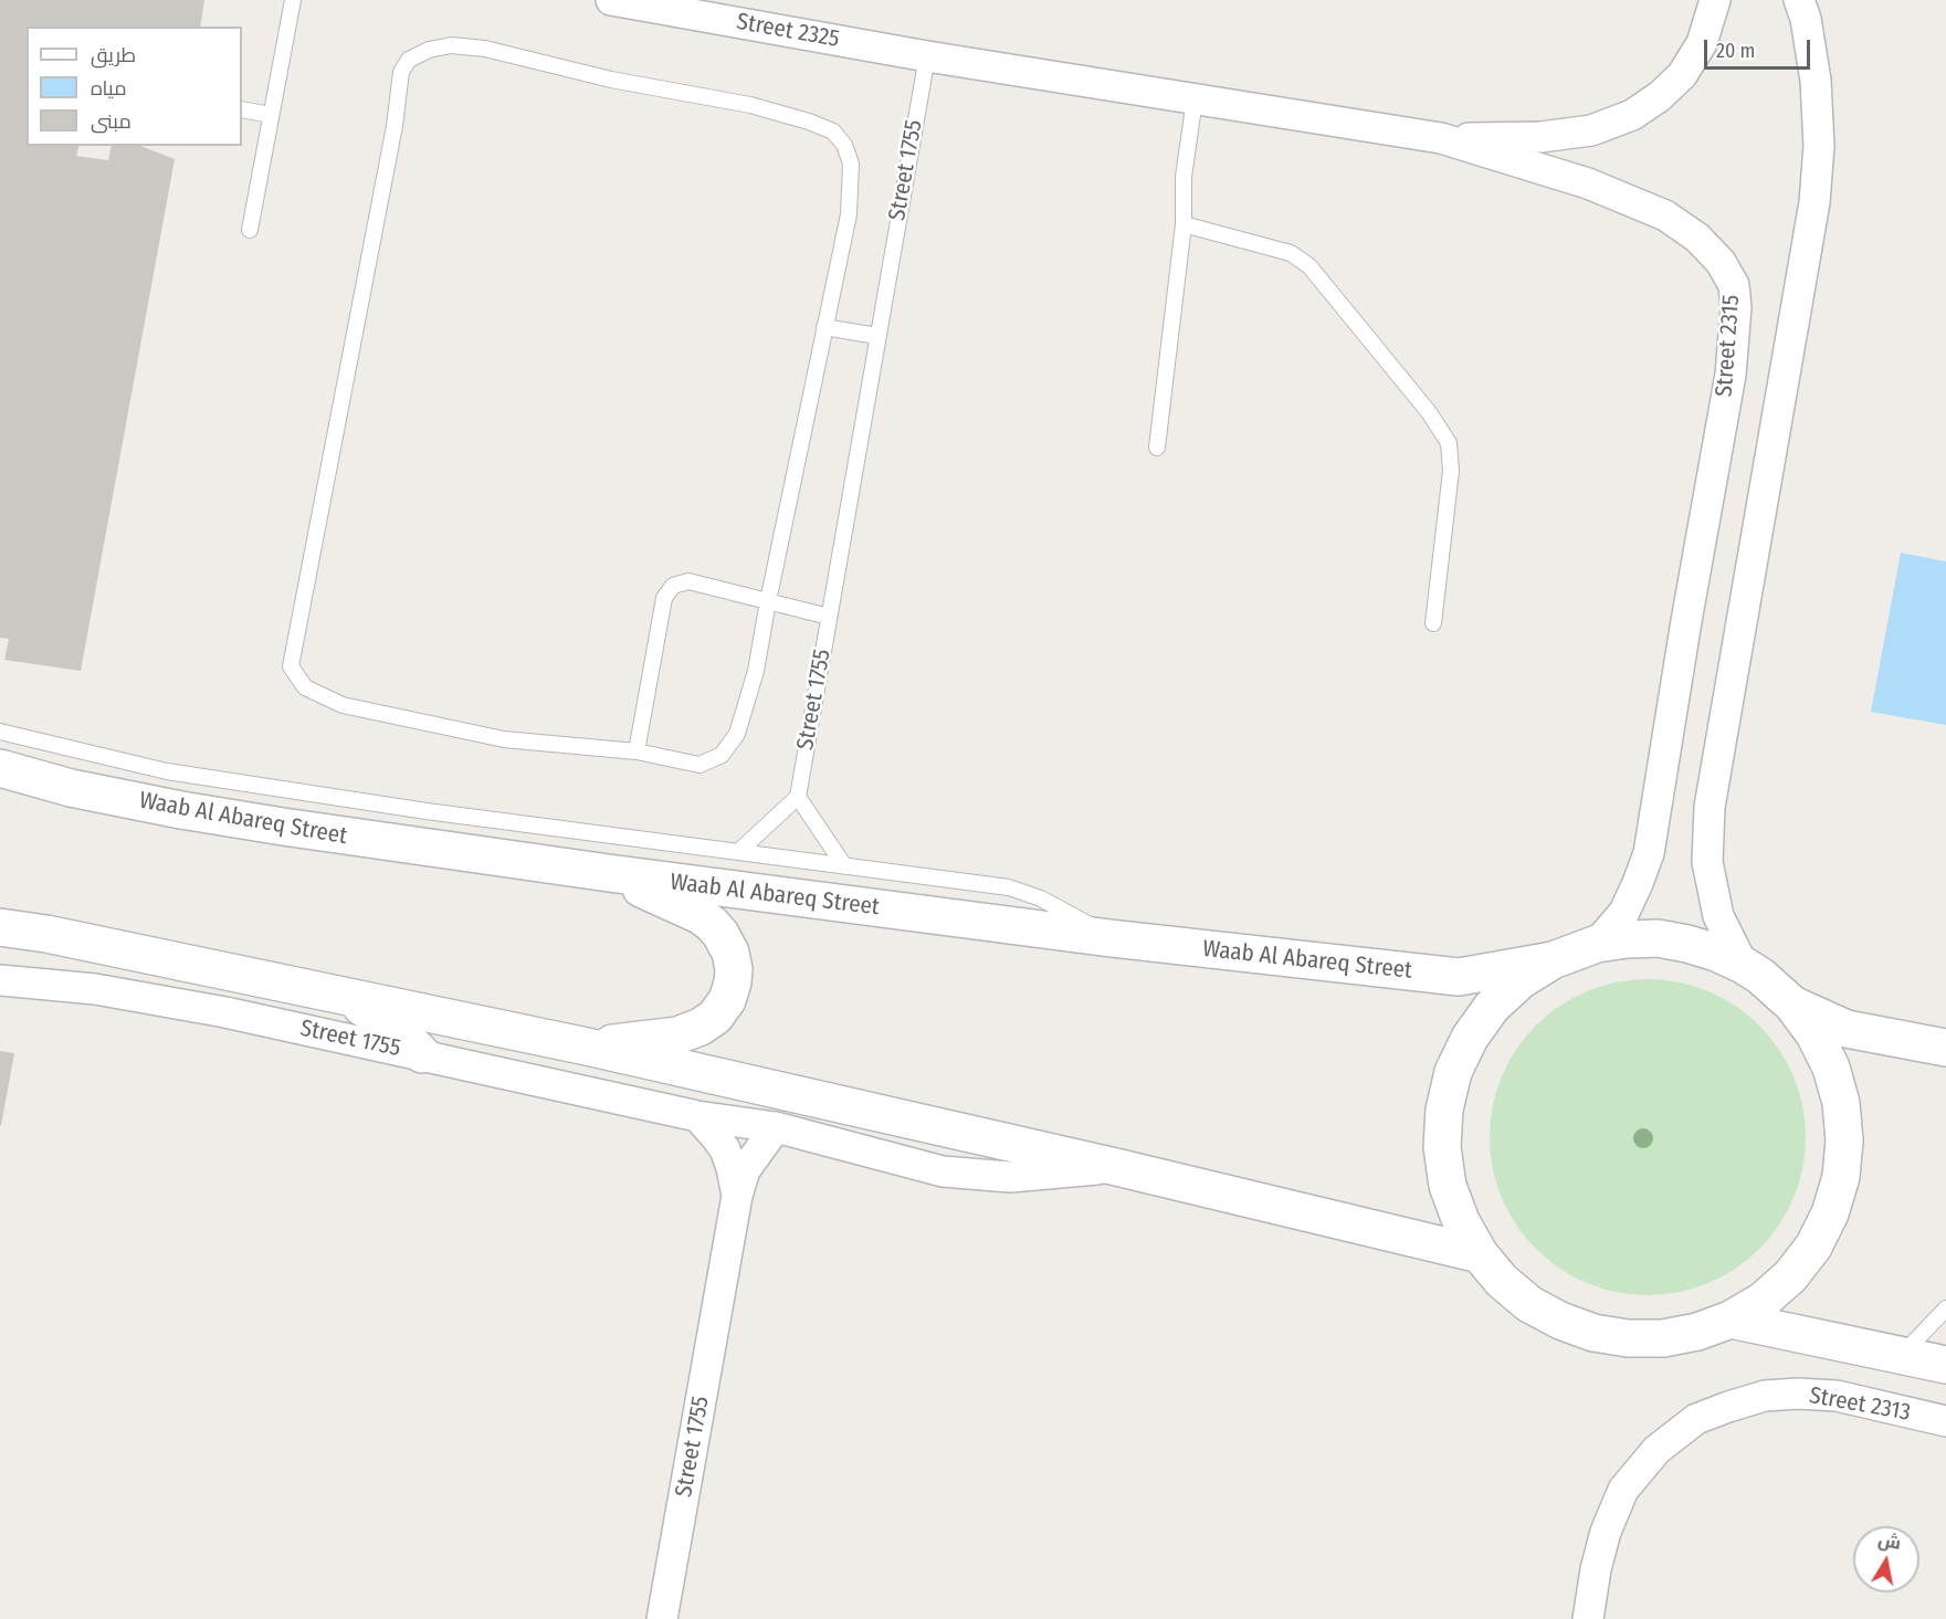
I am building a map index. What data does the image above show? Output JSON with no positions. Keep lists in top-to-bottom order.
{
  "streets": {
    "street": [
      "Street 2325",
      "Street 1755",
      "Street 2315",
      "Waab Al Abareq Street",
      "Street 2313"
    ]
  },
  "crossings": [
    ["Street 2325", "Street 1755"]
  ],
  "legend": ["طريق", "مياه", "مبنى"],
  "scale_bar": "20 m",
  "north": "top"
}
